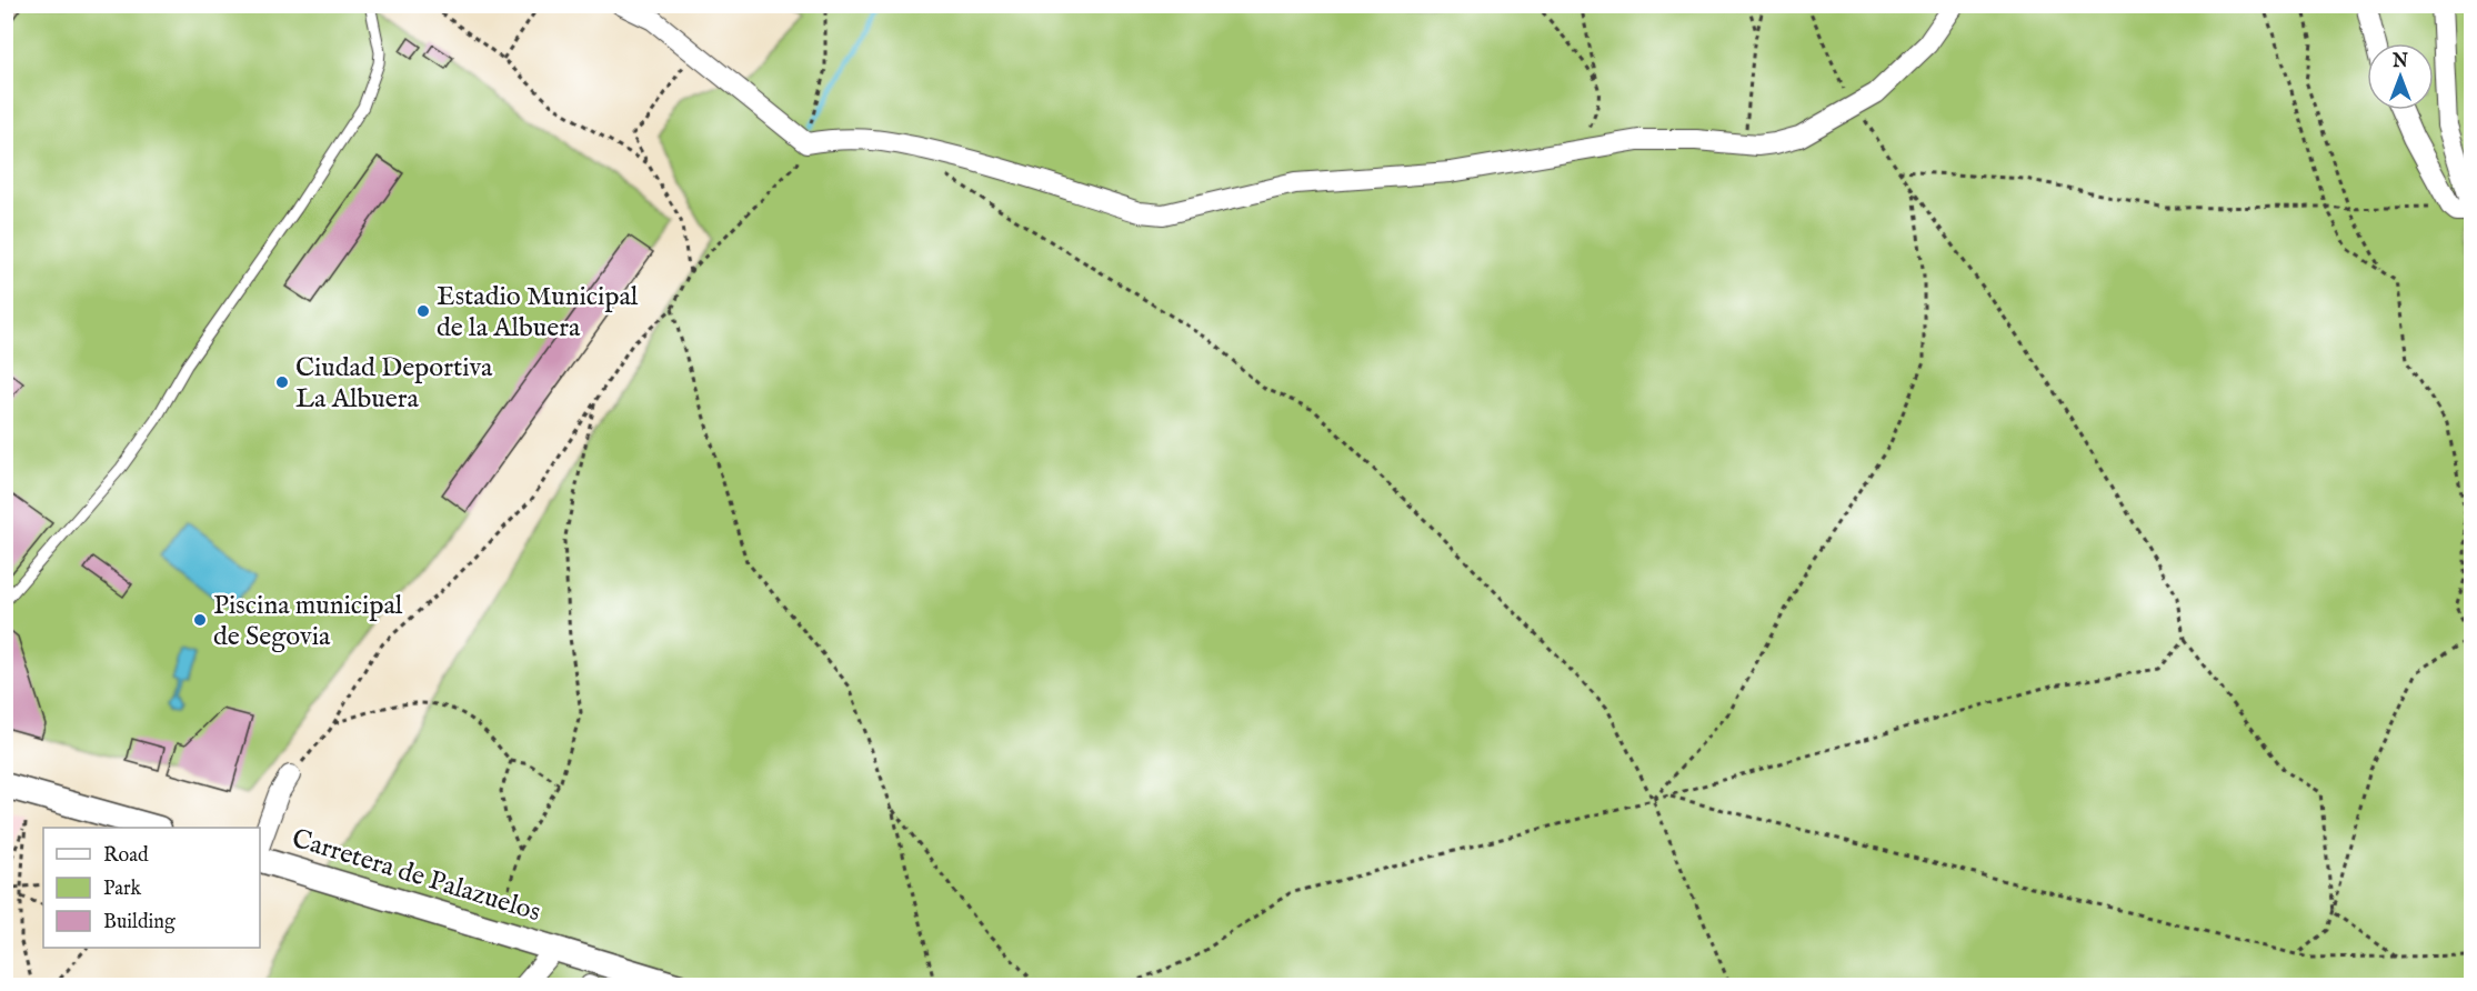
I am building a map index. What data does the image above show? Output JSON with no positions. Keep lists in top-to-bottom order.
{
  "streets": {
    "street": ["Carretera de Palazuelos"]
  },
  "places": ["Estadio Municipal de la Albuera", "Ciudad Deportiva La Albuera", "Piscina municipal de Segovia"],
  "legend": ["Road", "Park", "Building"],
  "north": "top"
}
